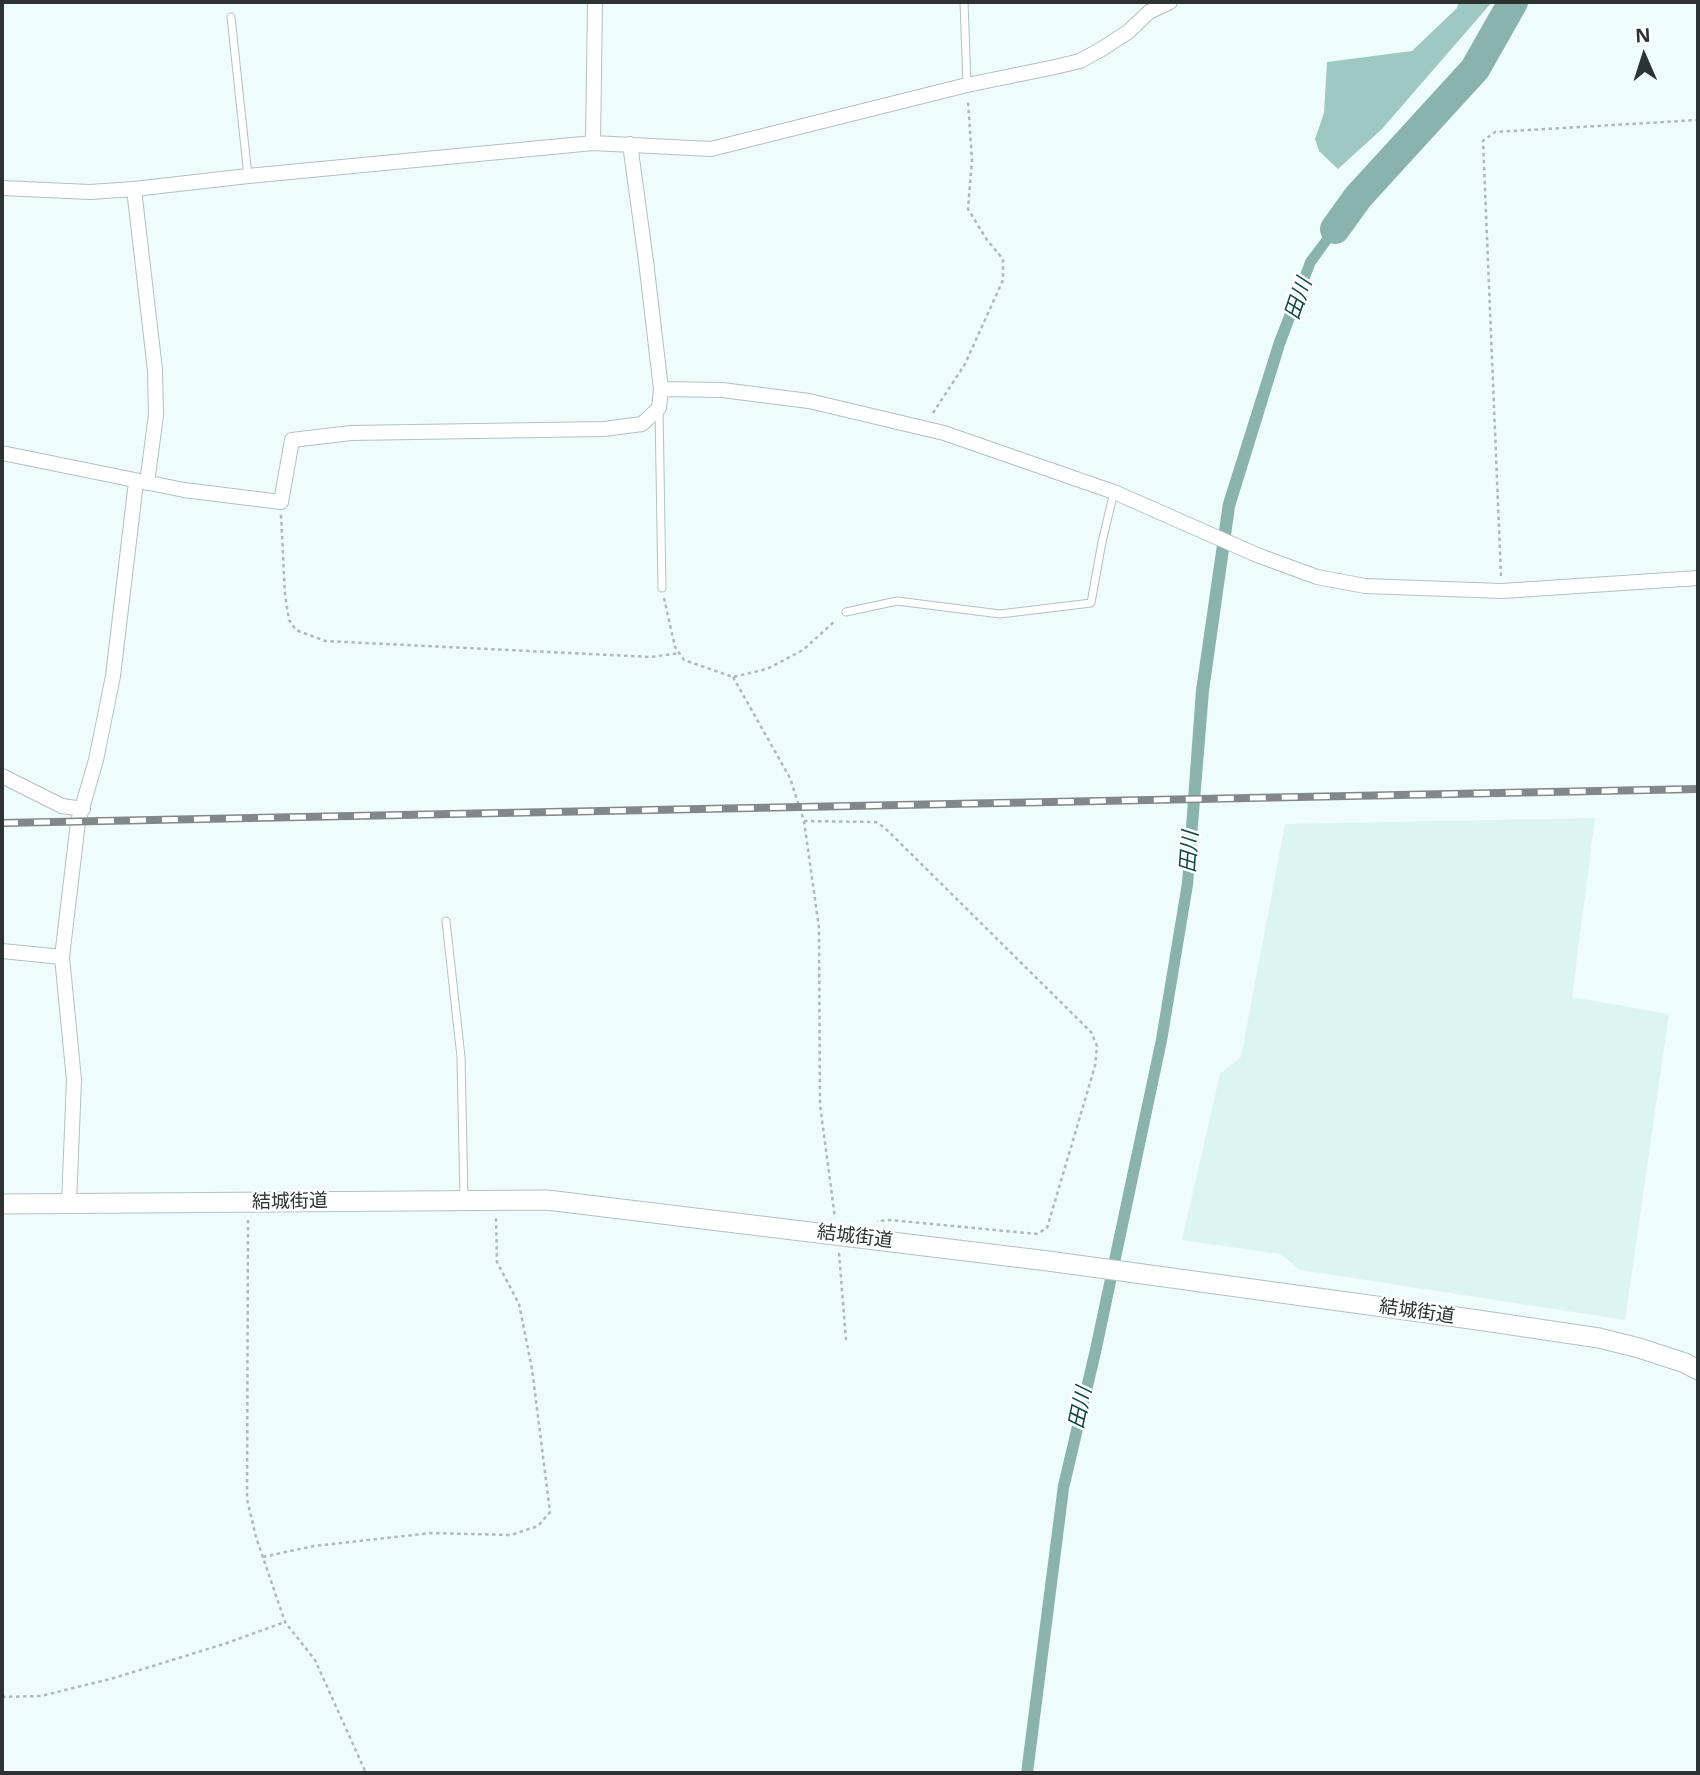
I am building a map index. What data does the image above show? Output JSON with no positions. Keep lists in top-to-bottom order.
{
  "streets": {
    "street": ["結城街道"]
  },
  "water": ["田川"],
  "north": "top"
}
